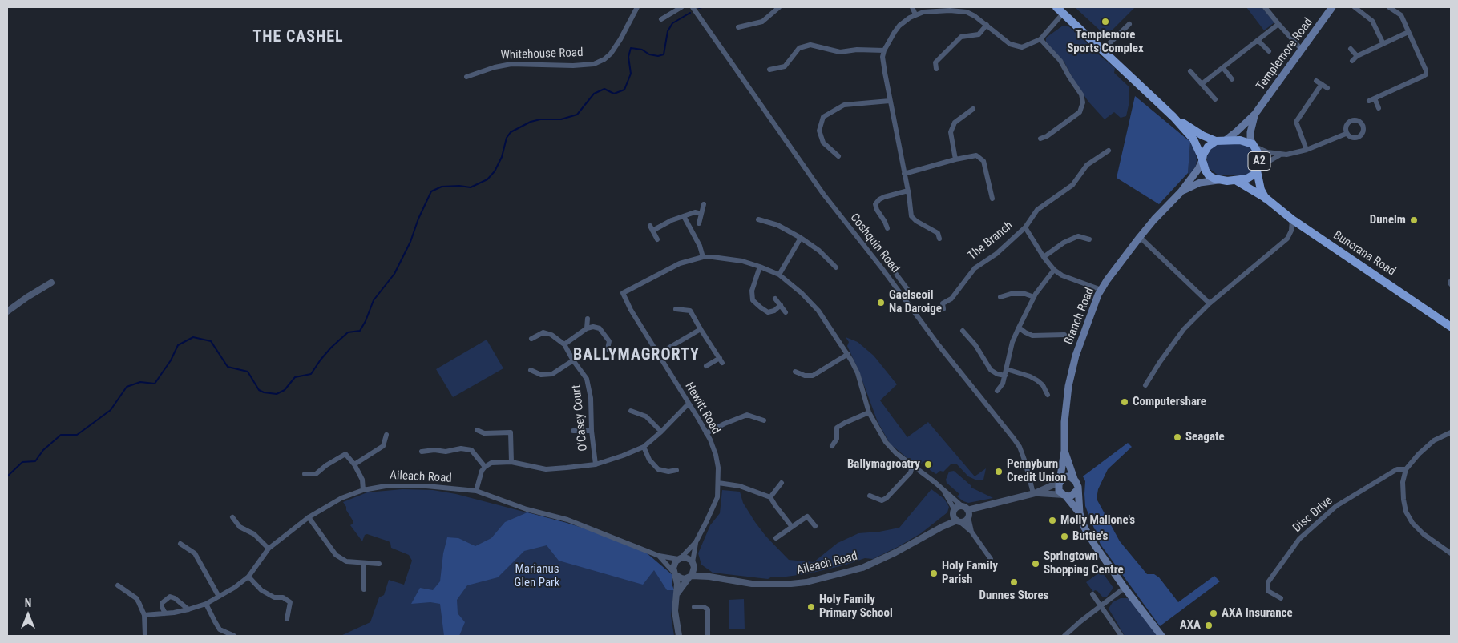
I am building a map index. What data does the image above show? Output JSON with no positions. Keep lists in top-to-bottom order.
{
  "streets": {
    "highway": ["A2", "Buncrana Road"],
    "main road": ["Templemore Road", "Branch Road"],
    "street": [
      "Whitehouse Road",
      "The Branch",
      "Coshquin Road",
      "Hewitt Road",
      "O'Casey Court",
      "Aileach Road",
      "Disc Drive"
    ]
  },
  "crossings": [
    ["Templemore Road", "A2"],
    ["Templemore Road", "Buncrana Road"],
    ["Templemore Road", "Branch Road"],
    ["A2", "Buncrana Road"],
    ["A2", "Branch Road"],
    ["The Branch", "Branch Road"],
    ["Buncrana Road", "Branch Road"],
    ["Hewitt Road", "Aileach Road"]
  ],
  "districts": ["THE CASHEL", "BALLYMAGRORTY"],
  "parks": ["Marianus Glen Park"],
  "places": [
    "Templemore Sports Complex",
    "Dunelm",
    "Gaelscoil Na Daroige",
    "Computershare",
    "Seagate",
    "Ballymagroatry",
    "Pennyburn Credit Union",
    "Molly Mallone's",
    "Buttie's",
    "Springtown Shopping Centre",
    "Holy Family Parish",
    "Dunnes Stores",
    "Holy Family Primary School",
    "AXA Insurance",
    "AXA"
  ],
  "north": "top"
}
